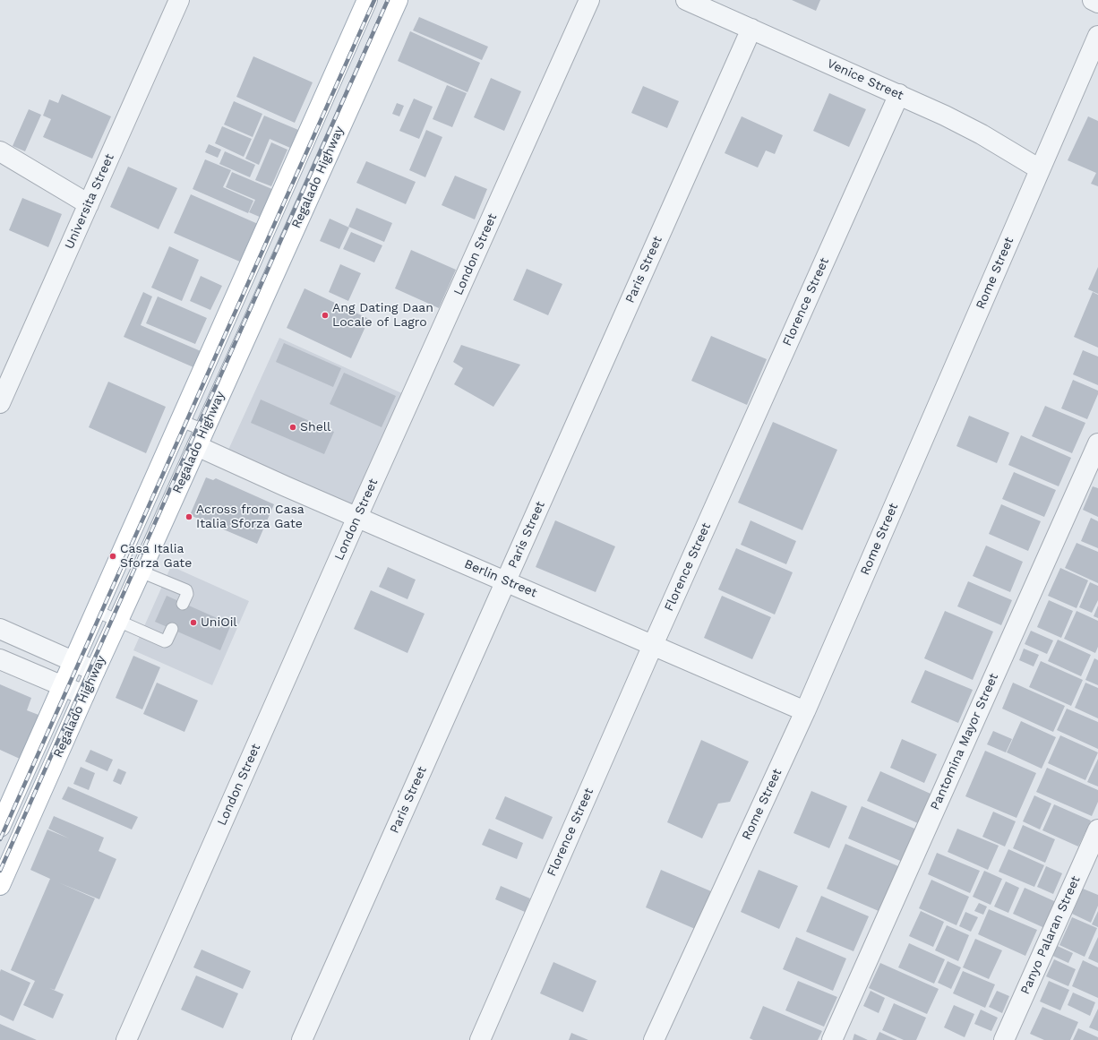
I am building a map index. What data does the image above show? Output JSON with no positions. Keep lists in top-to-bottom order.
{
  "streets": {
    "main road": ["Regalado Highway"],
    "street": [
      "Venice Street",
      "Universita Street",
      "London Street",
      "Paris Street",
      "Rome Street",
      "Florence Street",
      "Berlin Street",
      "Pantomina Mayor Street",
      "Panyo Palaran Street"
    ]
  },
  "crossings": [
    ["Venice Street", "Paris Street"],
    ["Venice Street", "Rome Street"],
    ["Venice Street", "Florence Street"],
    ["Regalado Highway", "Berlin Street"],
    ["London Street", "Berlin Street"],
    ["Paris Street", "Berlin Street"],
    ["Rome Street", "Berlin Street"],
    ["Florence Street", "Berlin Street"]
  ],
  "places": [
    "Ang Dating Daan Locale of Lagro",
    "Shell",
    "Across from Casa Italia Sforza Gate",
    "Casa Italia Sforza Gate",
    "UniOil"
  ]
}
